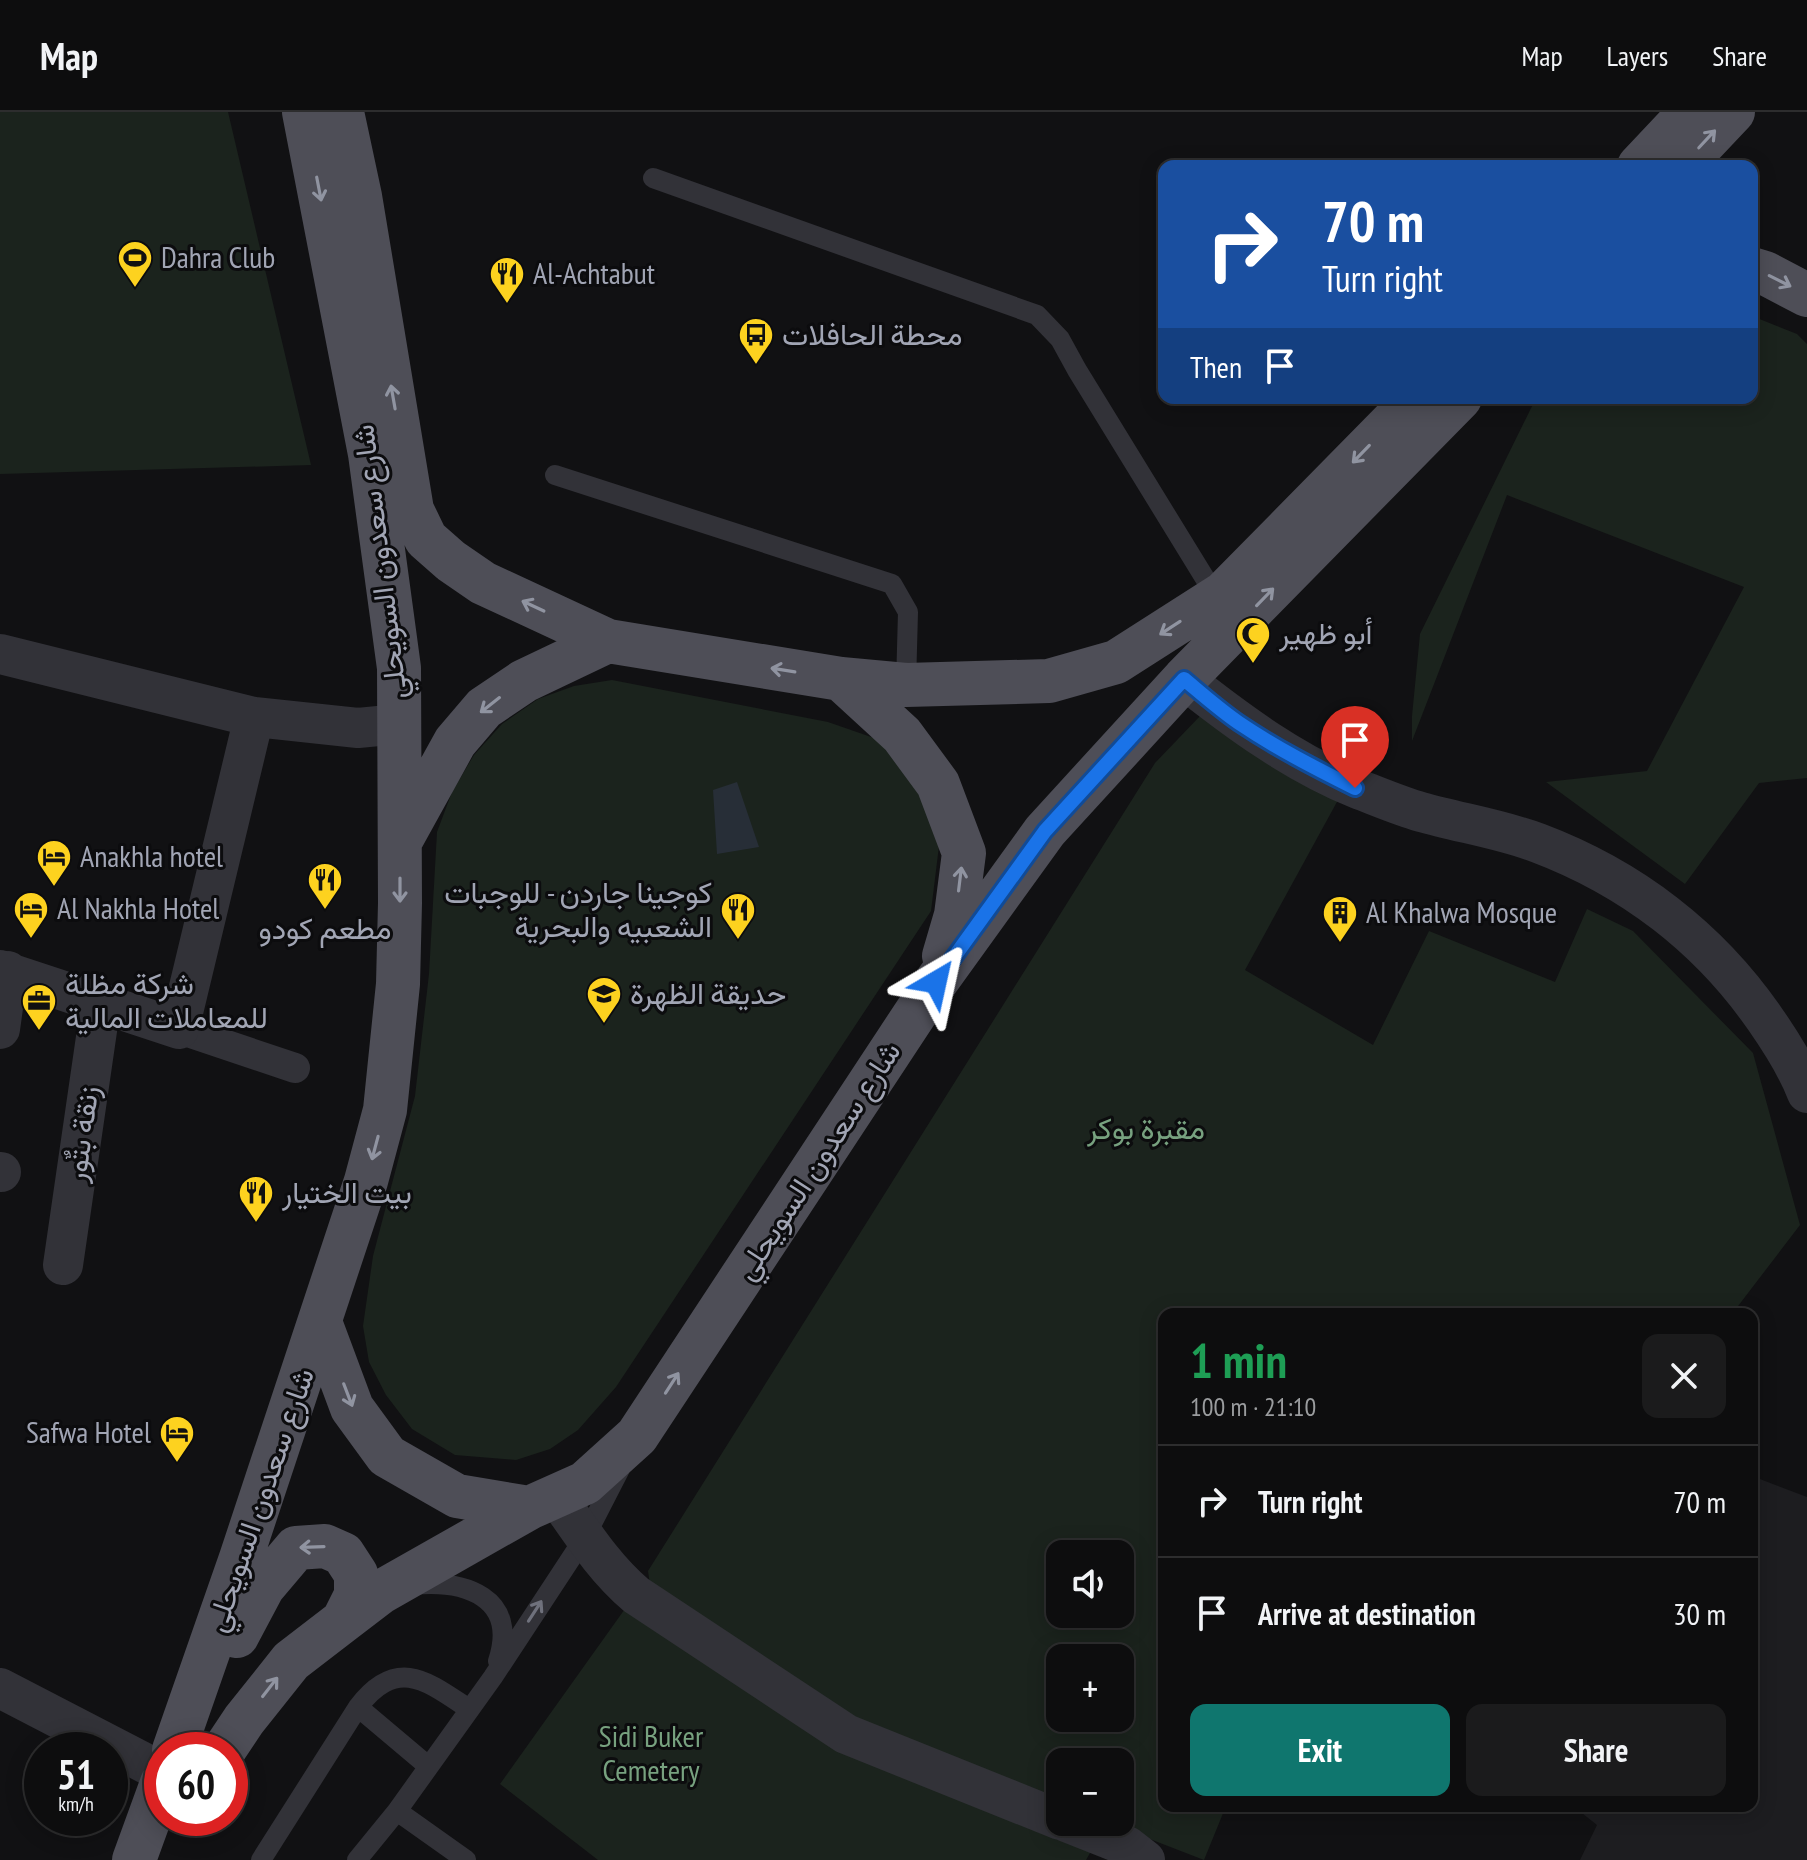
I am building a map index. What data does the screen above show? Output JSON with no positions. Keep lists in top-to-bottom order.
{
  "streets": {
    "main road": ["شارع سعدون السويحلي"],
    "street": ["زنقة بتٌور"]
  },
  "parks": ["مقبرة بوكر", "Sidi Buker Cemetery"],
  "places": {
    "sports": ["Dahra Club"],
    "restaurant": [
      "Al-Achtabut",
      "مطعم كودو",
      "كوجينا جاردن - للوجبات الشعبيه والبحرية",
      "بيت الختيار"
    ],
    "bus stop": ["محطة الحافلات"],
    "mosque": ["أبو ظهير"],
    "hotel": ["Anakhla hotel", "Al Nakhla Hotel", "Safwa Hotel"],
    "building": ["Al Khalwa Mosque"],
    "school or university": ["حديقة الظهرة"],
    "office": ["شركة مظلة للمعاملات المالية"]
  },
  "page": {
    "header": "Map",
    "nav": ["Map", "Layers", "Share"],
    "turn": ["70 m", "Turn right"],
    "then": "Then",
    "heading": ["1 min", "100 m · 21:10"],
    "list": [
      {
        "name": "Turn right",
        "value": "70 m"
      },
      {
        "name": "Arrive at destination",
        "value": "30 m"
      }
    ],
    "map_buttons": ["+", "−"],
    "buttons": ["Exit", "Share"],
    "speed": "51 km/h",
    "limit": "60"
  }
}
